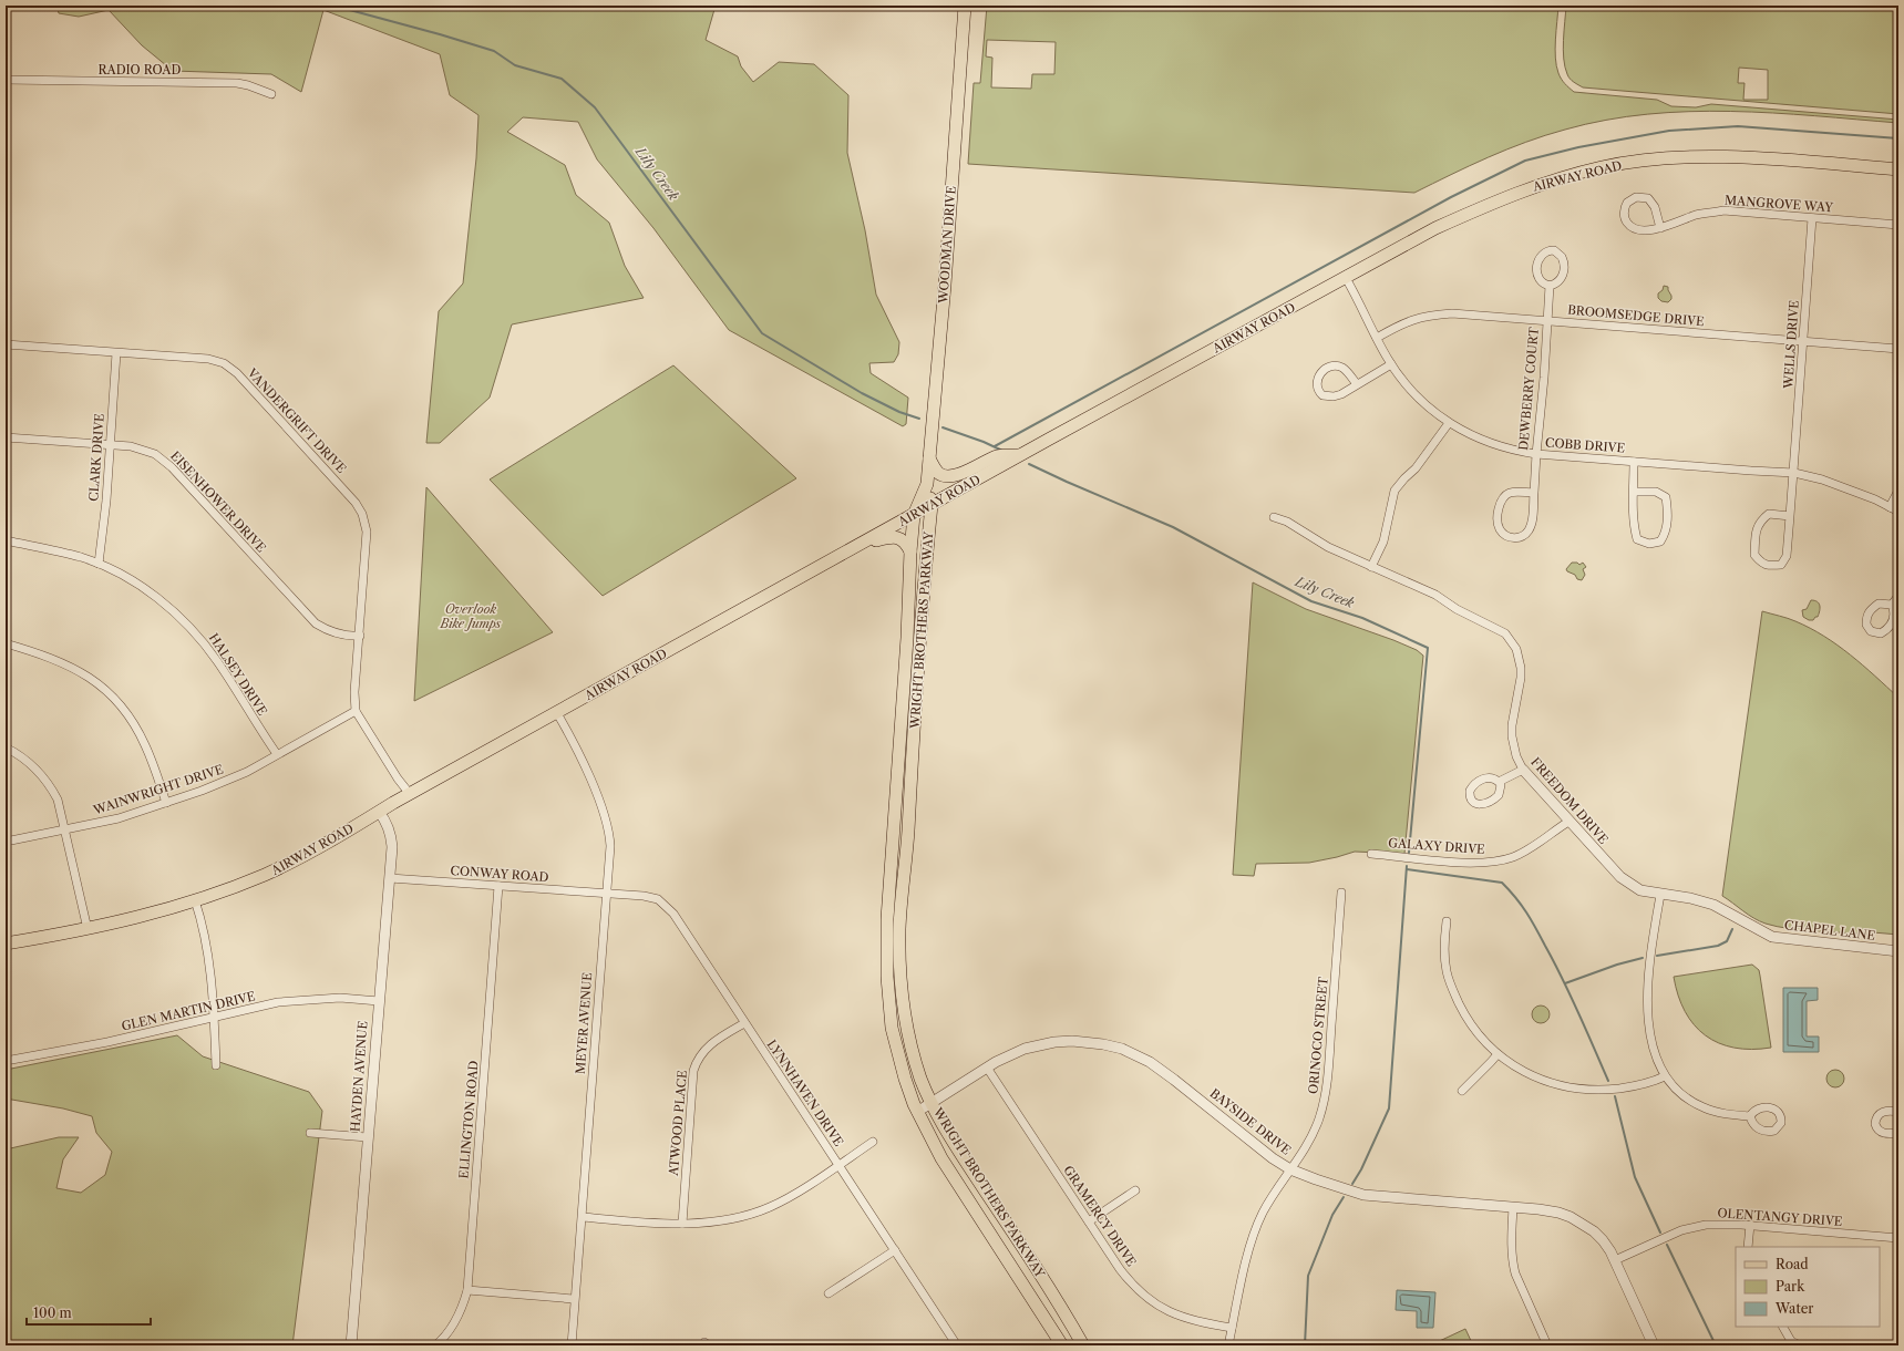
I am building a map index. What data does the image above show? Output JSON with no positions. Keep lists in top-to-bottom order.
{
  "streets": {
    "main road": ["AIRWAY ROAD", "WOODMAN DRIVE", "WRIGHT BROTHERS PARKWAY"],
    "street": [
      "RADIO ROAD",
      "MANGROVE WAY",
      "BROOMSEDGE DRIVE",
      "WELLS DRIVE",
      "DEWBERRY COURT",
      "VANDERGRIFT DRIVE",
      "COBB DRIVE",
      "CLARK DRIVE",
      "EISENHOWER DRIVE",
      "HALSEY DRIVE",
      "WAINWRIGHT DRIVE",
      "FREEDOM DRIVE",
      "GALAXY DRIVE",
      "CONWAY ROAD",
      "CHAPEL LANE",
      "GLEN MARTIN DRIVE",
      "MEYER AVENUE",
      "ORINOCO STREET",
      "HAYDEN AVENUE",
      "LYNNHAVEN DRIVE",
      "ELLINGTON ROAD",
      "BAYSIDE DRIVE",
      "ATWOOD PLACE",
      "GRAMERCY DRIVE",
      "OLENTANGY DRIVE"
    ]
  },
  "crossings": [
    ["AIRWAY ROAD", "COBB DRIVE"],
    ["AIRWAY ROAD", "WRIGHT BROTHERS PARKWAY"],
    ["AIRWAY ROAD", "MEYER AVENUE"],
    ["AIRWAY ROAD", "HAYDEN AVENUE"],
    ["MANGROVE WAY", "WELLS DRIVE"],
    ["WOODMAN DRIVE", "WRIGHT BROTHERS PARKWAY"],
    ["BROOMSEDGE DRIVE", "WELLS DRIVE"],
    ["BROOMSEDGE DRIVE", "DEWBERRY COURT"],
    ["BROOMSEDGE DRIVE", "COBB DRIVE"],
    ["WELLS DRIVE", "COBB DRIVE"],
    ["DEWBERRY COURT", "COBB DRIVE"],
    ["VANDERGRIFT DRIVE", "CLARK DRIVE"],
    ["VANDERGRIFT DRIVE", "EISENHOWER DRIVE"],
    ["VANDERGRIFT DRIVE", "WAINWRIGHT DRIVE"],
    ["CLARK DRIVE", "EISENHOWER DRIVE"],
    ["CLARK DRIVE", "HALSEY DRIVE"],
    ["WRIGHT BROTHERS PARKWAY", "BAYSIDE DRIVE"],
    ["HALSEY DRIVE", "WAINWRIGHT DRIVE"],
    ["FREEDOM DRIVE", "GALAXY DRIVE"],
    ["FREEDOM DRIVE", "CHAPEL LANE"],
    ["CONWAY ROAD", "MEYER AVENUE"],
    ["CONWAY ROAD", "HAYDEN AVENUE"],
    ["CONWAY ROAD", "LYNNHAVEN DRIVE"],
    ["CONWAY ROAD", "ELLINGTON ROAD"],
    ["GLEN MARTIN DRIVE", "HAYDEN AVENUE"],
    ["MEYER AVENUE", "LYNNHAVEN DRIVE"],
    ["ORINOCO STREET", "BAYSIDE DRIVE"],
    ["ORINOCO STREET", "GRAMERCY DRIVE"],
    ["LYNNHAVEN DRIVE", "ATWOOD PLACE"],
    ["BAYSIDE DRIVE", "GRAMERCY DRIVE"],
    ["BAYSIDE DRIVE", "OLENTANGY DRIVE"]
  ],
  "water": ["Lily Creek"],
  "parks": ["Overlook Bike Jumps"],
  "legend": ["Road", "Park", "Water"],
  "scale_bar": "100 m"
}
